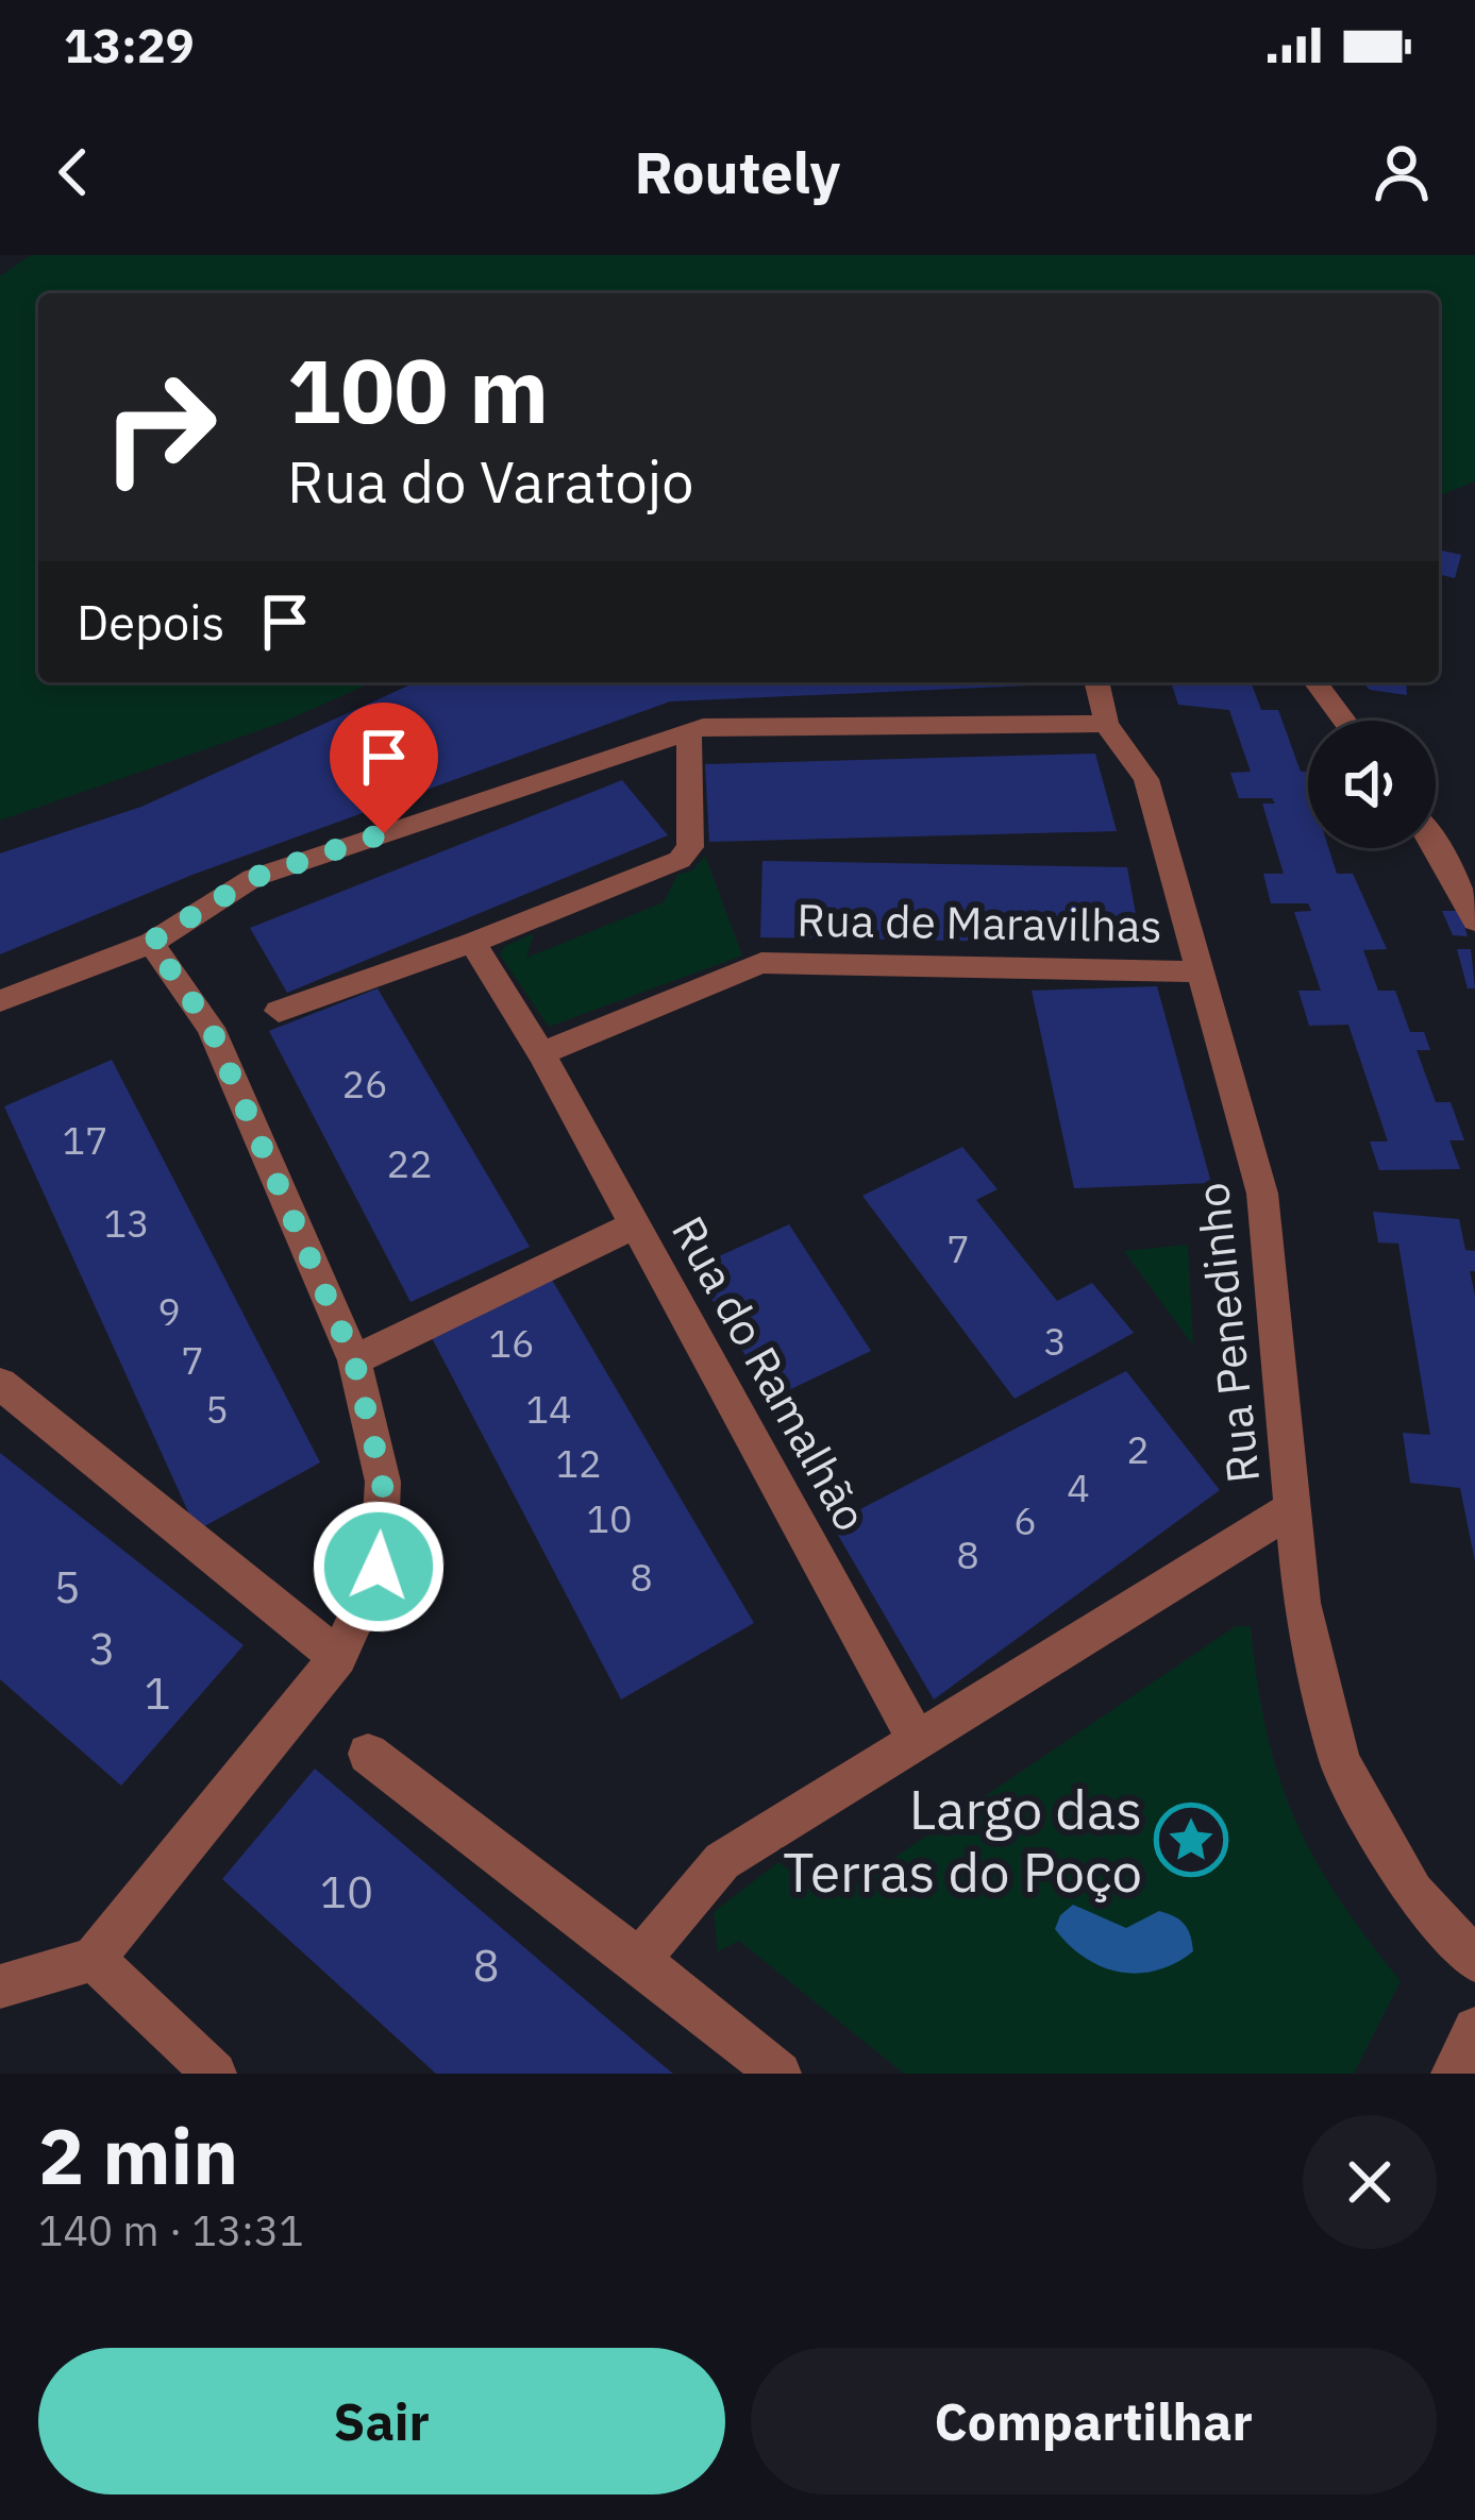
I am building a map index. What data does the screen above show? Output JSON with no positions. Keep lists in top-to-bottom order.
{
  "streets": {
    "street": ["Rua de Maravilhas", "Rua Penedinho", "Rua do Ramalhão"]
  },
  "crossings": [
    ["Rua de Maravilhas", "Rua Penedinho"],
    ["Rua de Maravilhas", "Rua do Ramalhão"]
  ],
  "places": {
    "place": ["Largo das Terras do Poço"]
  },
  "house_numbers": [
    "26",
    "17",
    "22",
    "13",
    "7",
    "9",
    "3",
    "16",
    "7",
    "5",
    "14",
    "2",
    "12",
    "4",
    "10",
    "6",
    "8",
    "8",
    "5",
    "3",
    "1",
    "10",
    "8"
  ],
  "page": {
    "status": "13:29",
    "header": "Routely",
    "turn": ["100 m", "Rua do Varatojo"],
    "then": "Depois",
    "heading": ["2 min", "140 m · 13:31"],
    "buttons": ["Sair", "Compartilhar"]
  }
}
